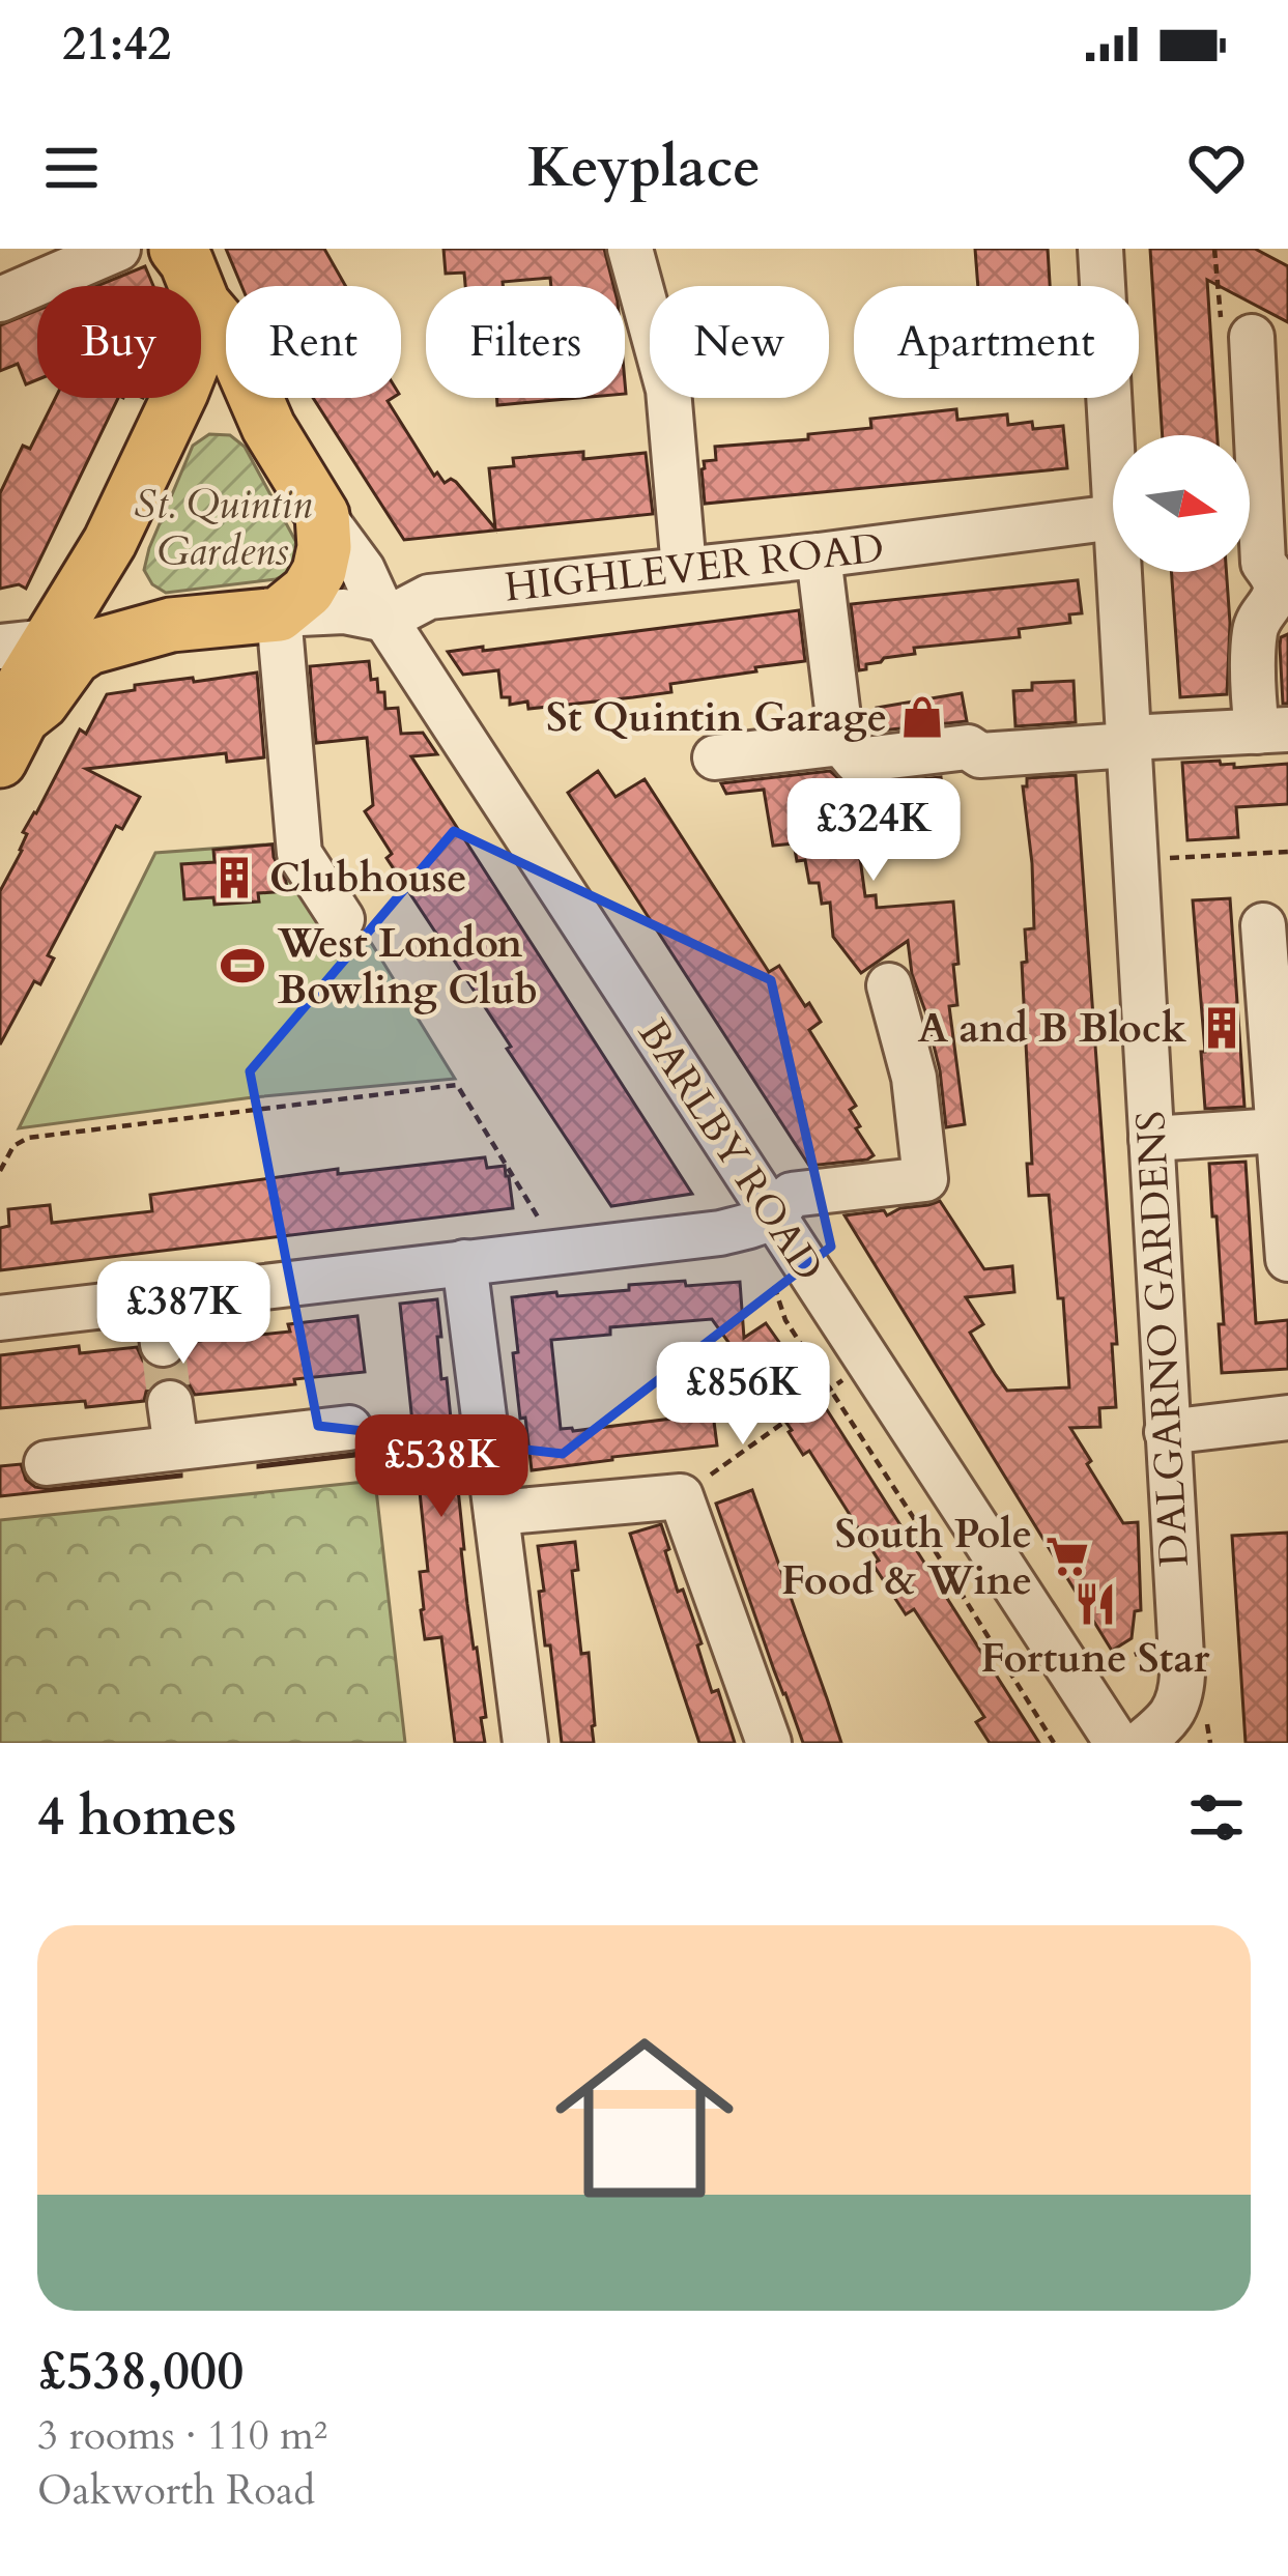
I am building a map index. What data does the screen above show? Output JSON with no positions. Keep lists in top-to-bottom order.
{
  "streets": {
    "street": ["HIGHLEVER ROAD", "BARLBY ROAD", "DALGARNO GARDENS"]
  },
  "crossings": [
    ["HIGHLEVER ROAD", "BARLBY ROAD"]
  ],
  "parks": ["St. Quintin Gardens"],
  "places": {
    "shop": ["St Quintin Garage"],
    "building": ["Clubhouse", "A and B Block"],
    "sports": ["West London Bowling Club"],
    "supermarket": ["South Pole Food & Wine"],
    "restaurant": ["Fortune Star"]
  },
  "north": "right",
  "page": {
    "status": "21:42",
    "header": "Keyplace",
    "chip": [
      "Buy",
      "Rent",
      "Filters",
      "New",
      "Apartment"
    ],
    "price": [
      "£324K",
      "£387K",
      "£856K",
      "£538K"
    ],
    "heading": "4 homes",
    "list": [
      {
        "name": "£538,000",
        "note": "3 rooms · 110 m² · Oakworth Road"
      }
    ]
  }
}
